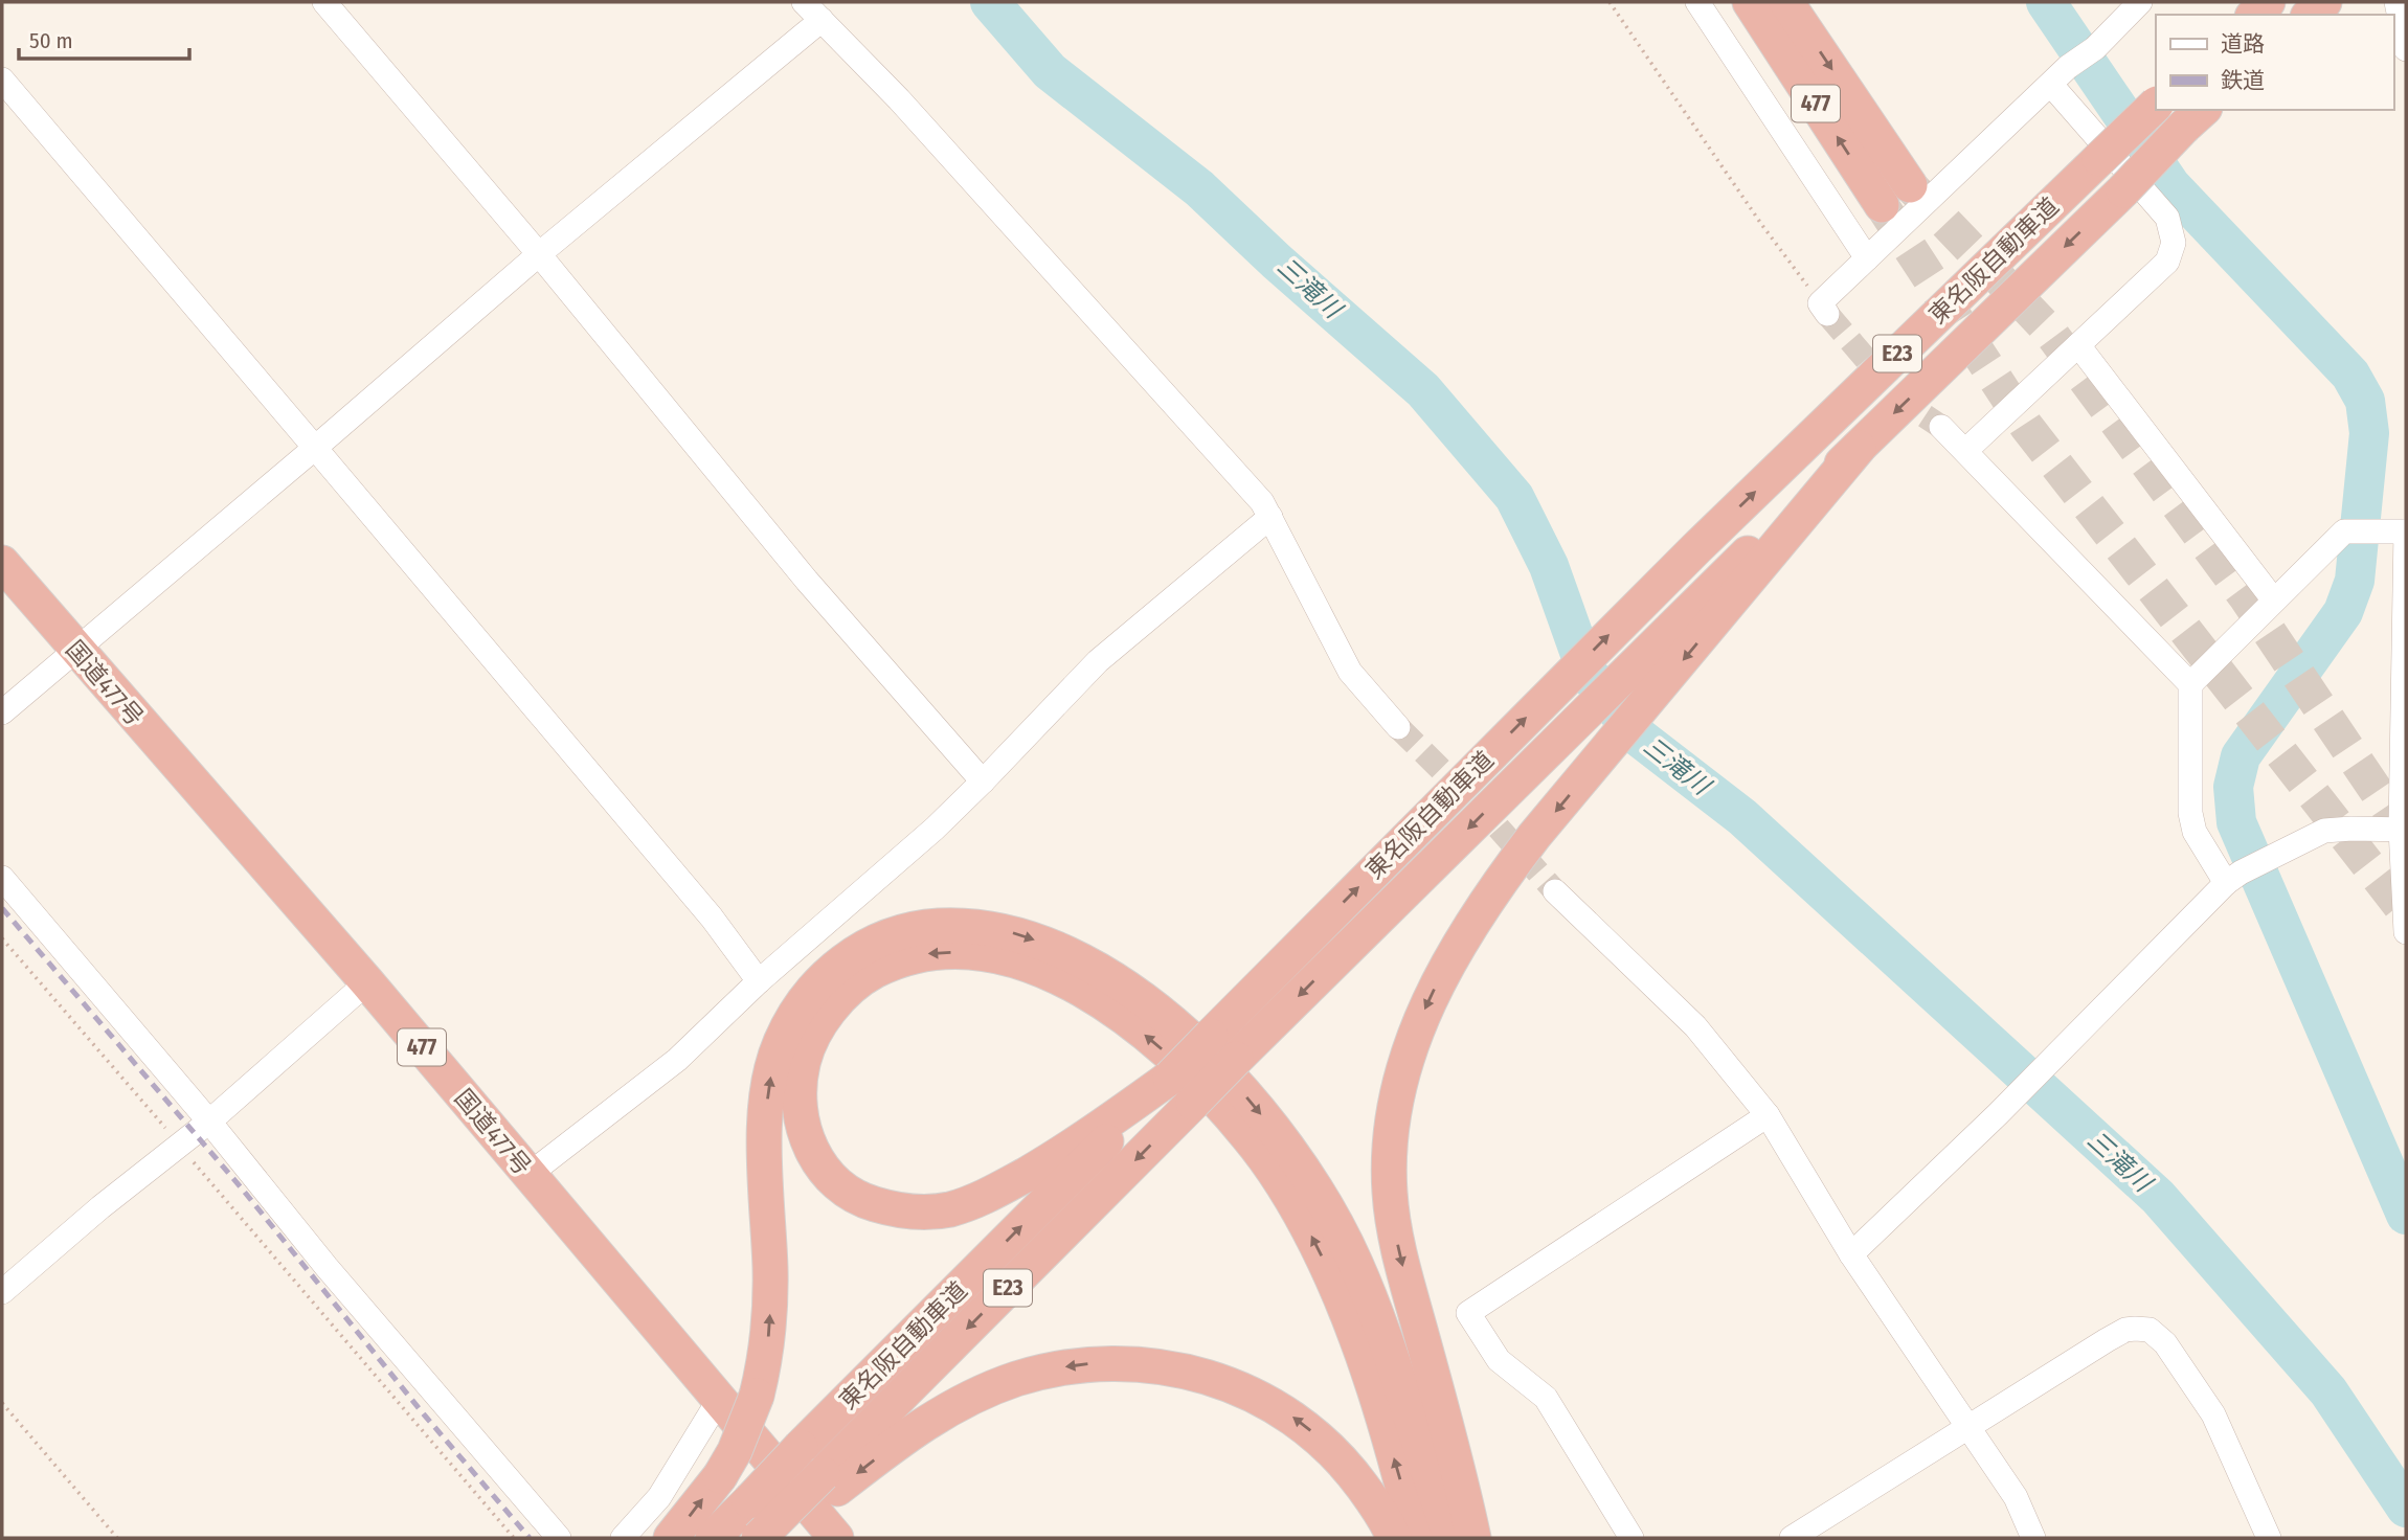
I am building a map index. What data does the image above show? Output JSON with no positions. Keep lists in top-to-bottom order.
{
  "streets": {
    "highway": [
      "477",
      "東名阪自動車道",
      "E23",
      "国道477号"
    ]
  },
  "water": ["三滝川"],
  "legend": ["道路", "鉄道"],
  "scale_bar": "50 m"
}
